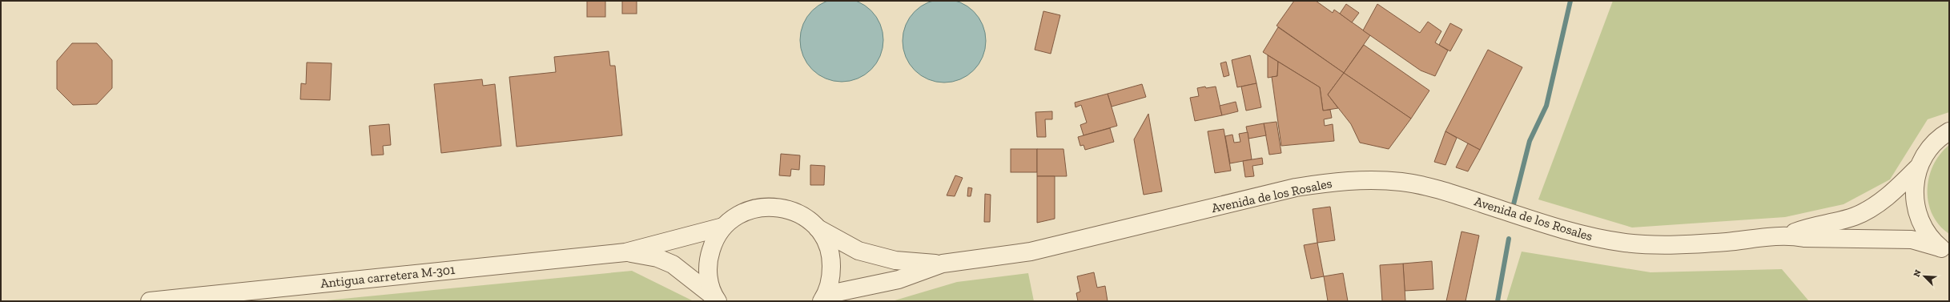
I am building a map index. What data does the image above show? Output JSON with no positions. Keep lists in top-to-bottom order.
{
  "streets": {
    "street": ["Avenida de los Rosales", "Antigua carretera M-301"]
  },
  "north": "top left"
}
